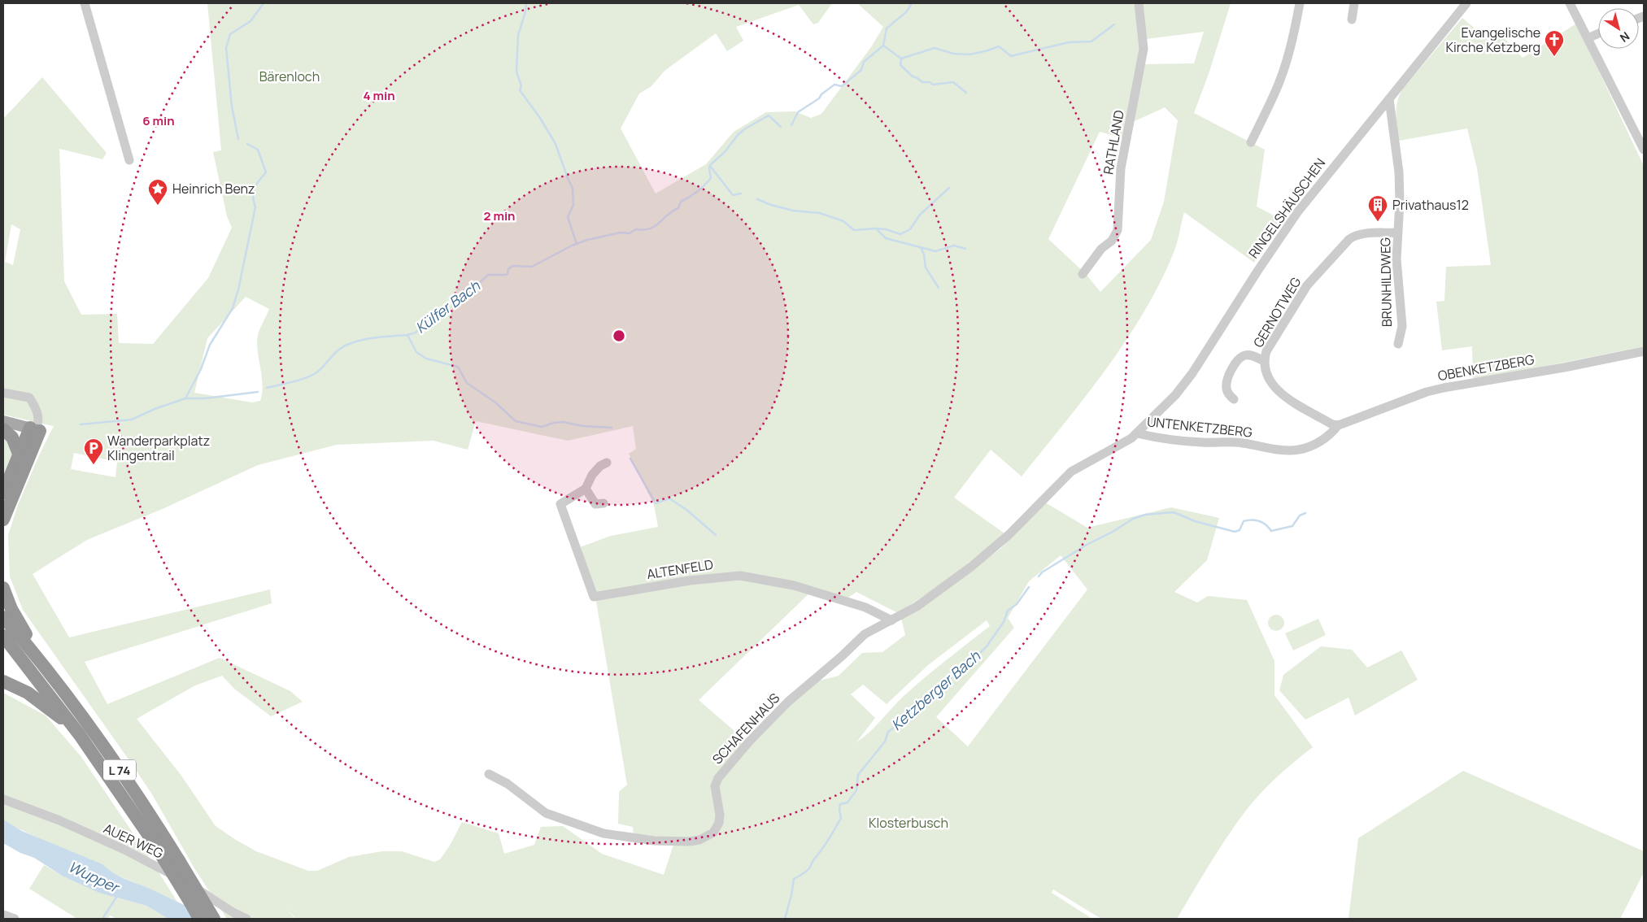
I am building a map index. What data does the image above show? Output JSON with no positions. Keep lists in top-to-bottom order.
{
  "streets": {
    "highway": ["L 74"],
    "street": [
      "RATHLAND",
      "RINGELSHÄUSCHEN",
      "BRUNHILDWEG",
      "GERNOTWEG",
      "OBENKETZBERG",
      "UNTENKETZBERG",
      "ALTENFELD",
      "SCHAFENHAUS",
      "AUER WEG"
    ]
  },
  "crossings": [
    ["RINGELSHÄUSCHEN", "BRUNHILDWEG"],
    ["RINGELSHÄUSCHEN", "UNTENKETZBERG"],
    ["BRUNHILDWEG", "GERNOTWEG"],
    ["GERNOTWEG", "OBENKETZBERG"],
    ["GERNOTWEG", "UNTENKETZBERG"],
    ["OBENKETZBERG", "UNTENKETZBERG"],
    ["UNTENKETZBERG", "SCHAFENHAUS"],
    ["ALTENFELD", "SCHAFENHAUS"]
  ],
  "water": ["Külfer Bach", "Ketzberger Bach", "Wupper"],
  "parks": ["Bärenloch", "Klosterbusch"],
  "places": {
    "church": ["Evangelische Kirche Ketzberg"],
    "place": ["Heinrich Benz"],
    "building": ["Privathaus12"],
    "parking": ["Wanderparkplatz Klingentrail"]
  },
  "north": "bottom right",
  "rings": ["4 min", "6 min", "2 min"]
}
